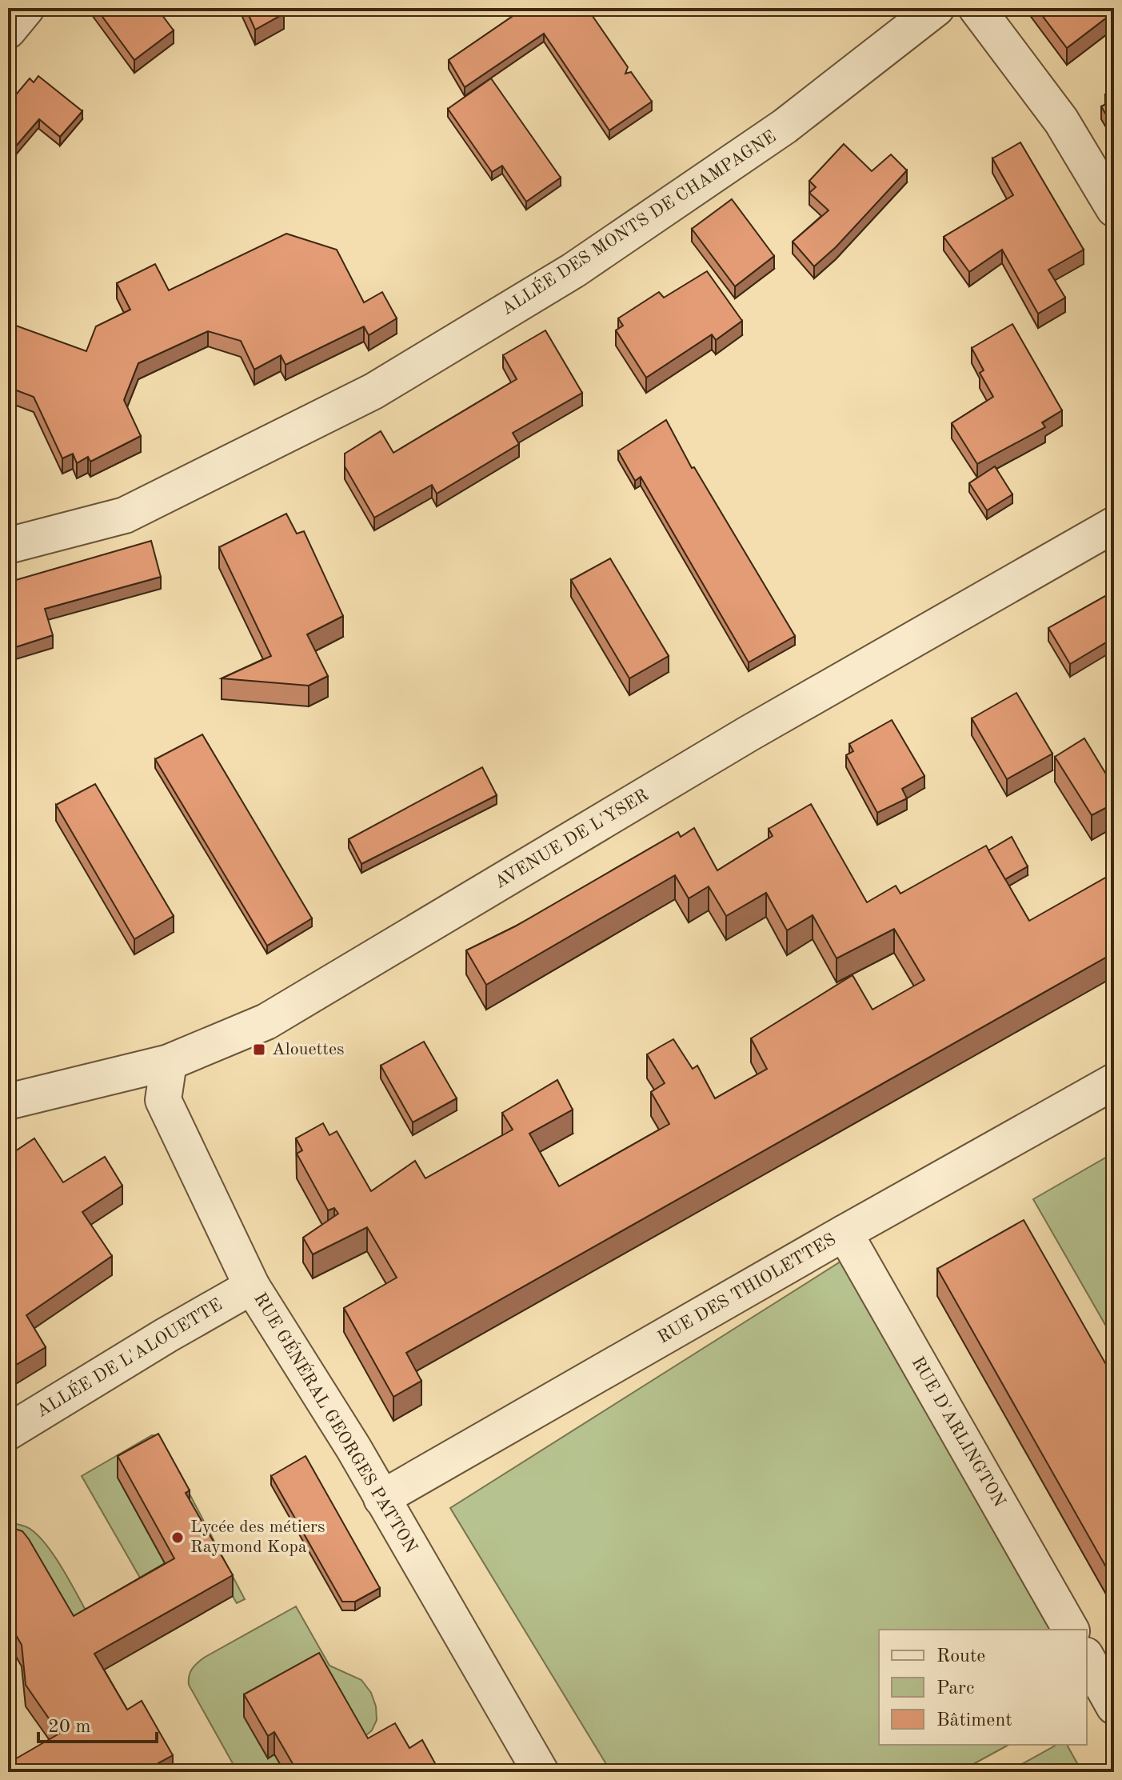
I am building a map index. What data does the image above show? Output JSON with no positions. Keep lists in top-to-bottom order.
{
  "streets": {
    "street": [
      "ALLÉE DES MONTS DE CHAMPAGNE",
      "AVENUE DE L'YSER",
      "RUE DES THIOLETTES",
      "ALLÉE DE L'ALOUETTE",
      "RUE GÉNÉRAL GEORGES PATTON",
      "RUE D'ARLINGTON"
    ]
  },
  "crossings": [
    ["AVENUE DE L'YSER", "RUE GÉNÉRAL GEORGES PATTON"],
    ["RUE DES THIOLETTES", "RUE GÉNÉRAL GEORGES PATTON"],
    ["RUE DES THIOLETTES", "RUE D'ARLINGTON"],
    ["ALLÉE DE L'ALOUETTE", "RUE GÉNÉRAL GEORGES PATTON"]
  ],
  "places": {
    "transit": ["Alouettes"],
    "other": ["Lycée des métiers Raymond Kopa"]
  },
  "legend": ["Route", "Parc", "Bâtiment"],
  "scale_bar": "20 m"
}
